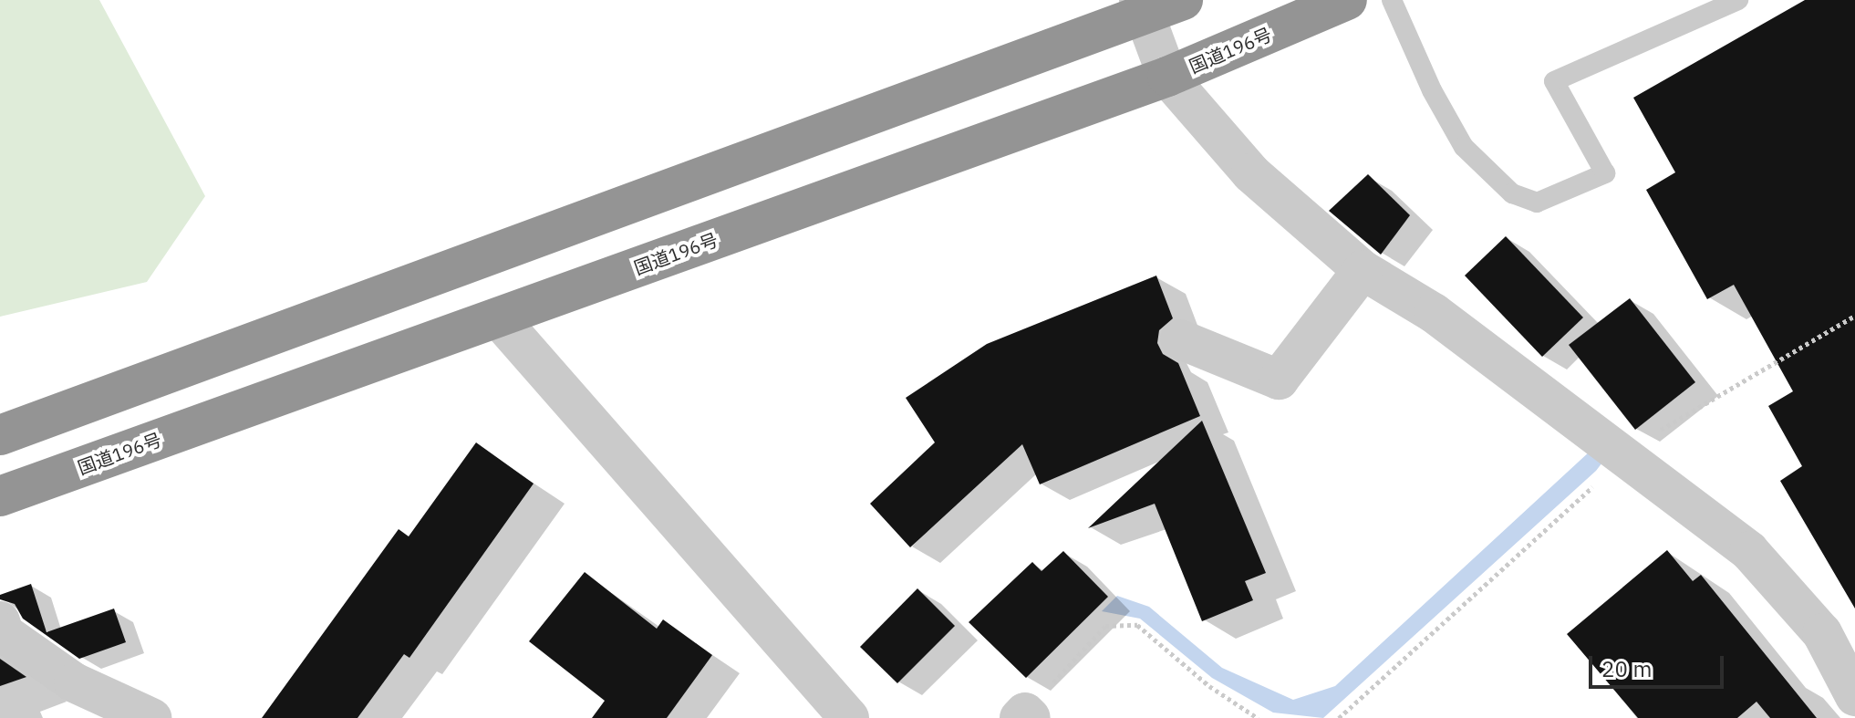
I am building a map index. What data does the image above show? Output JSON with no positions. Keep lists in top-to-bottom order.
{
  "streets": {
    "highway": ["国道196号"]
  },
  "scale_bar": "20 m"
}
